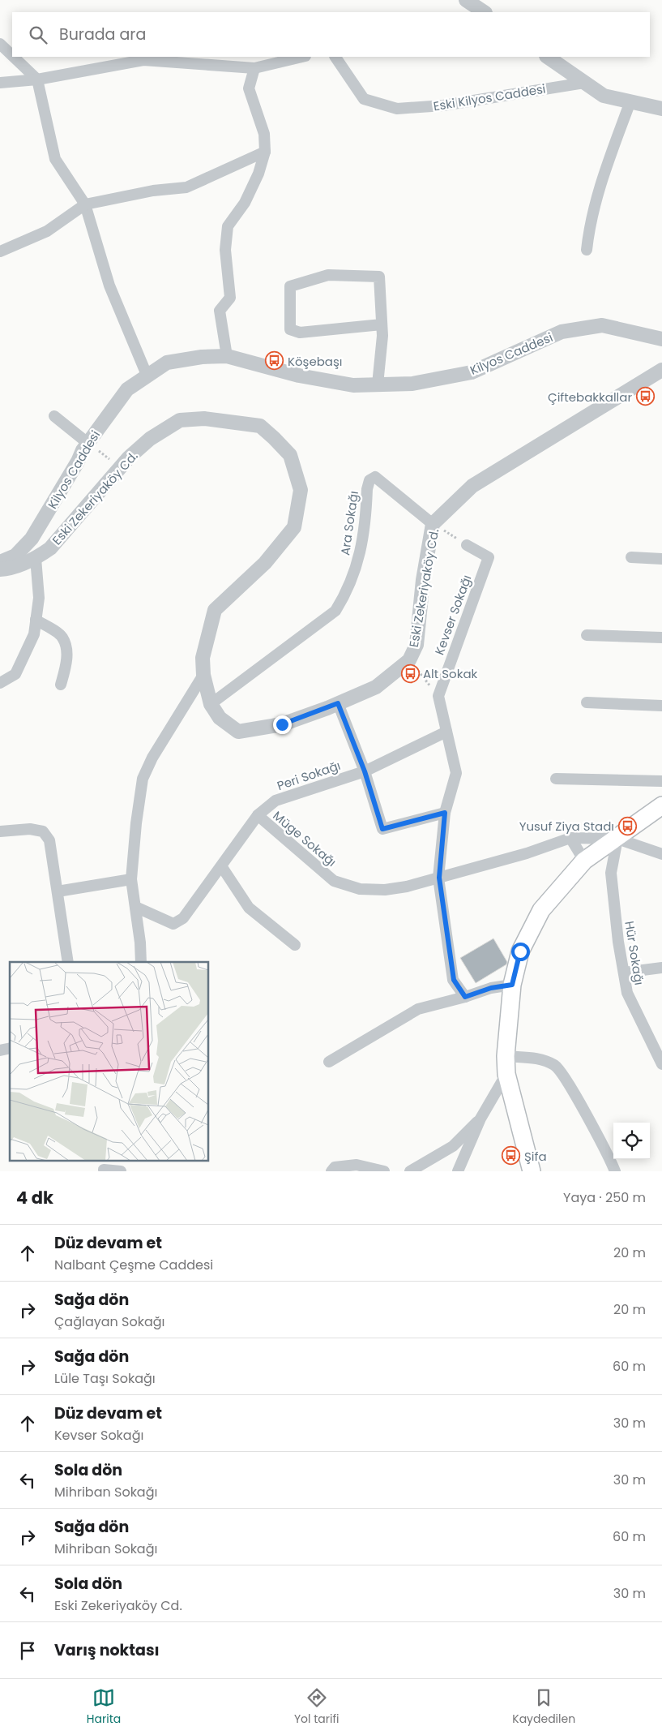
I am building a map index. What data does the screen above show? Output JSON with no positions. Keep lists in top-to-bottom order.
{
  "streets": {
    "street": [
      "Eski Kilyos Caddesi",
      "Kilyos Caddesi",
      "Eski Zekeriyaköy Cd.",
      "Ara Sokağı",
      "Kevser Sokağı",
      "Peri Sokağı",
      "Müge Sokağı",
      "Hür Sokağı"
    ]
  },
  "crossings": [
    ["Eski Zekeriyaköy Cd.", "Ara Sokağı"],
    ["Peri Sokağı", "Müge Sokağı"],
    ["Müge Sokağı", "Hür Sokağı"]
  ],
  "places": {
    "bus stop": [
      "Köşebaşı",
      "Çiftebakkallar",
      "Alt Sokak",
      "Yusuf Ziya Stadı",
      "Şifa"
    ]
  },
  "page": {
    "search": "Burada ara",
    "heading": ["4 dk", "Yaya · 250 m"],
    "list": [
      ["Düz devam et", "Nalbant Çeşme Caddesi", "20 m"],
      ["Sağa dön", "Çağlayan Sokağı", "20 m"],
      ["Sağa dön", "Lüle Taşı Sokağı", "60 m"],
      ["Düz devam et", "Kevser Sokağı", "30 m"],
      ["Sola dön", "Mihriban Sokağı", "30 m"],
      ["Sağa dön", "Mihriban Sokağı", "60 m"],
      ["Sola dön", "Eski Zekeriyaköy Cd.", "30 m"],
      "Varış noktası"
    ],
    "nav": ["Harita", "Yol tarifi", "Kaydedilen"]
  }
}
